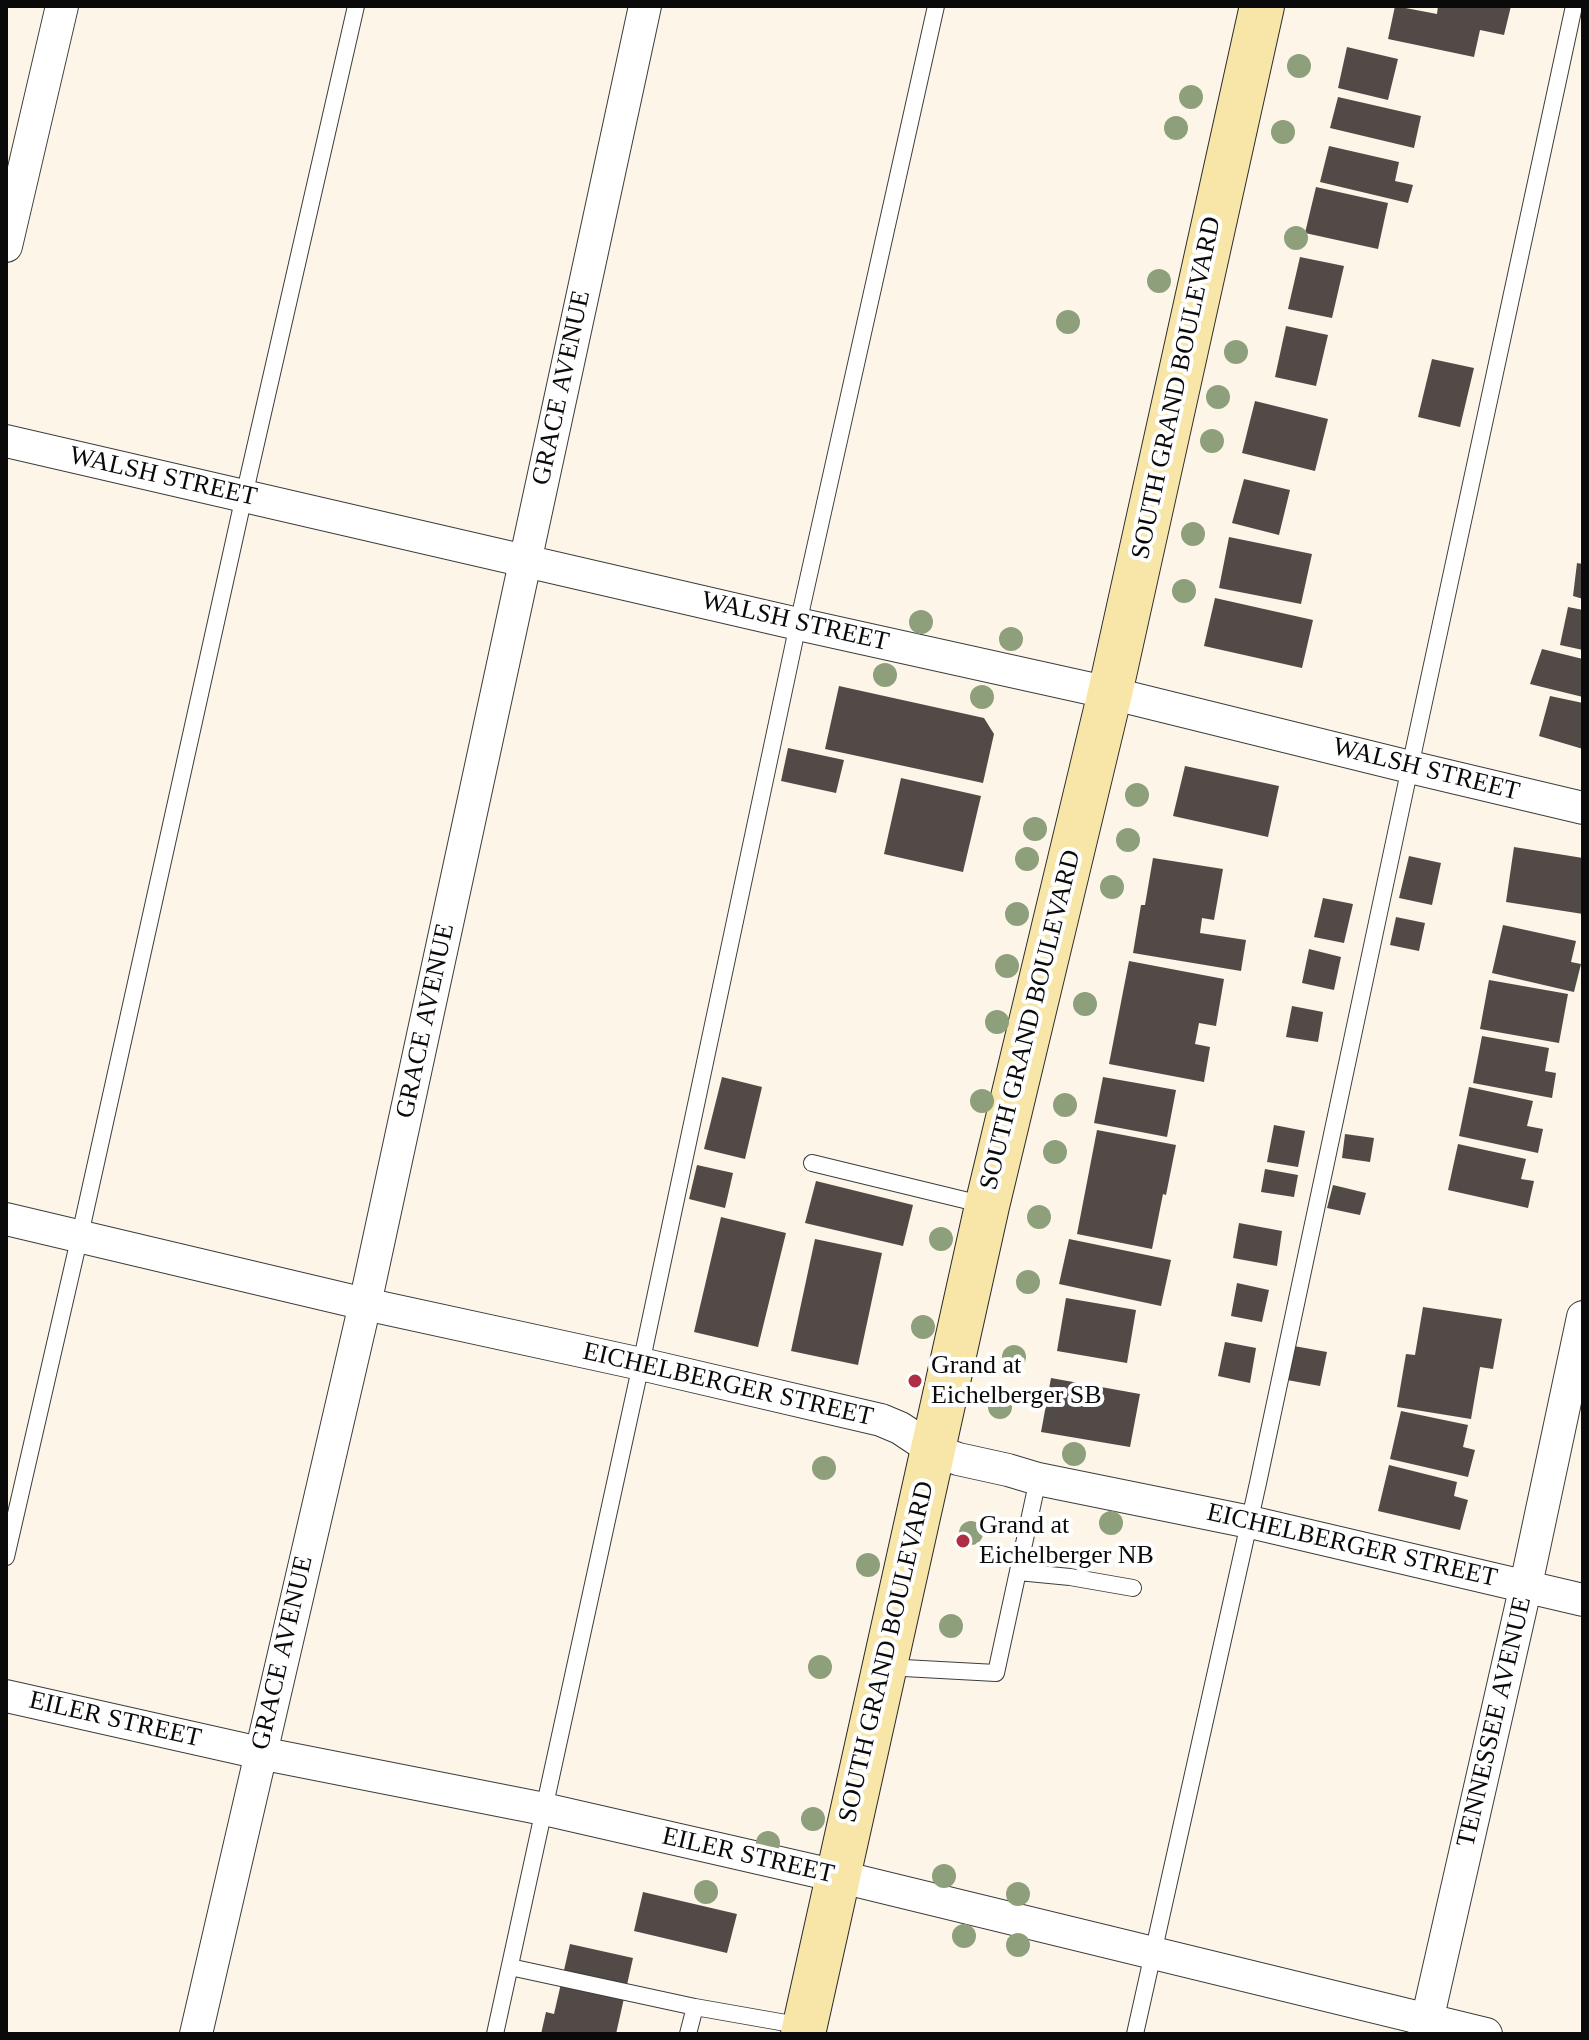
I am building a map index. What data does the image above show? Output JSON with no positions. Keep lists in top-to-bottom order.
{
  "streets": {
    "main road": ["SOUTH GRAND BOULEVARD"],
    "street": [
      "GRACE AVENUE",
      "WALSH STREET",
      "EICHELBERGER STREET",
      "EILER STREET",
      "TENNESSEE AVENUE"
    ]
  },
  "crossings": [
    ["GRACE AVENUE", "WALSH STREET"],
    ["GRACE AVENUE", "EICHELBERGER STREET"],
    ["GRACE AVENUE", "EILER STREET"],
    ["SOUTH GRAND BOULEVARD", "WALSH STREET"],
    ["SOUTH GRAND BOULEVARD", "EICHELBERGER STREET"],
    ["SOUTH GRAND BOULEVARD", "EILER STREET"],
    ["EICHELBERGER STREET", "TENNESSEE AVENUE"],
    ["EILER STREET", "TENNESSEE AVENUE"]
  ],
  "places": ["Grand at Eichelberger SB", "Grand at Eichelberger NB"]
}
